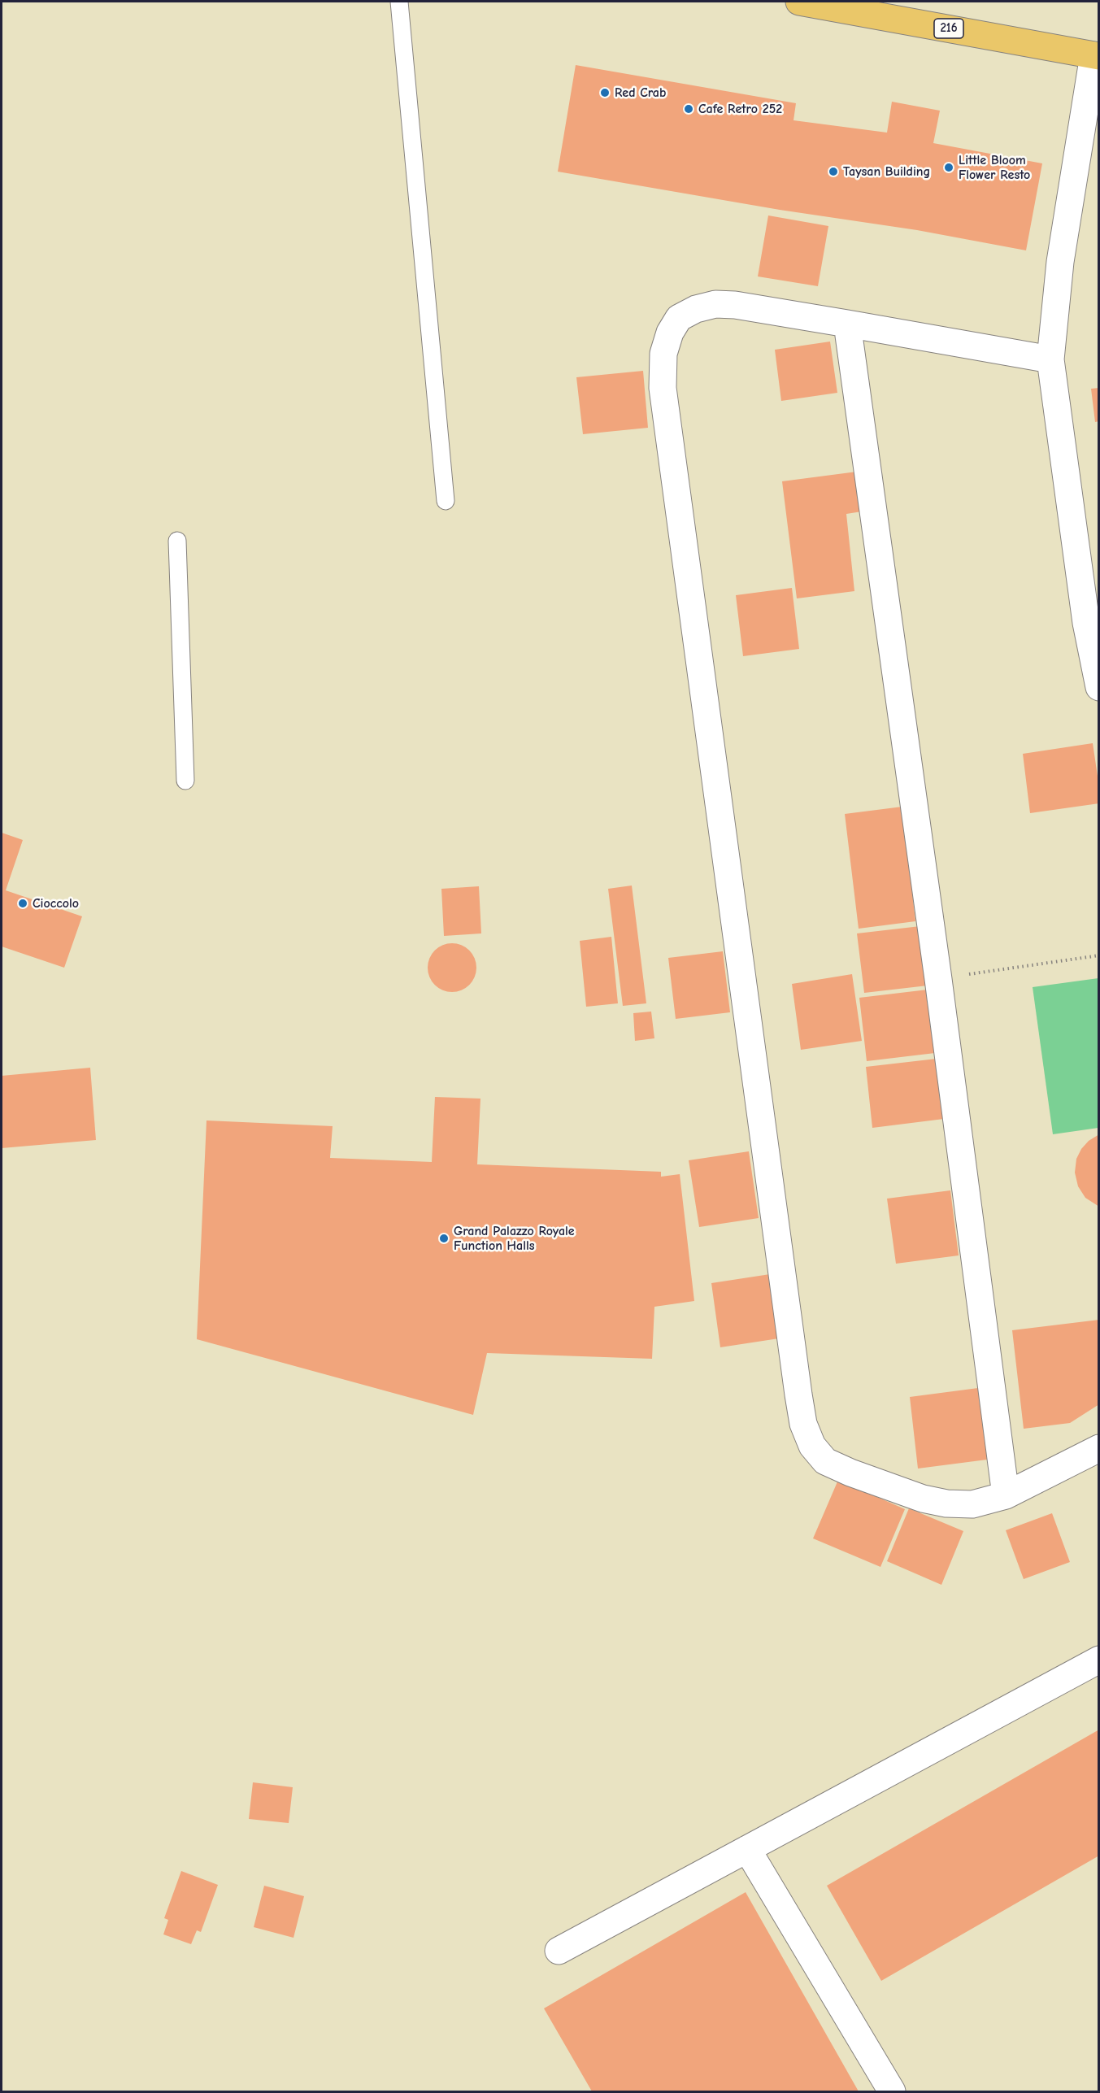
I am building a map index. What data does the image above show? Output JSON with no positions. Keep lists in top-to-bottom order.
{
  "streets": {
    "main road": ["216"]
  },
  "places": [
    "Red Crab",
    "Cafe Retro 252",
    "Little Bloom Flower Resto",
    "Taysan Building",
    "Cioccolo",
    "Grand Palazzo Royale Function Halls"
  ]
}
